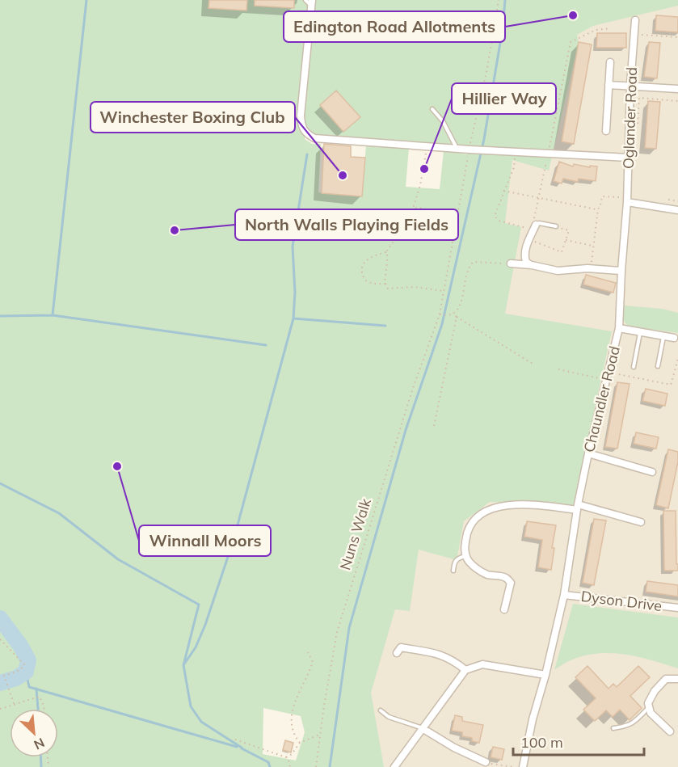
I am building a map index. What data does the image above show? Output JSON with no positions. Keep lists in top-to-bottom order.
{
  "streets": {
    "street": ["Oglander Road", "Chaundler Road", "Dyson Drive"],
    "path": ["Nuns Walk"]
  },
  "crossings": [
    ["Oglander Road", "Chaundler Road"],
    ["Chaundler Road", "Dyson Drive"]
  ],
  "places": [
    "Edington Road Allotments",
    "Hillier Way",
    "Winchester Boxing Club",
    "North Walls Playing Fields",
    "Winnall Moors"
  ],
  "scale_bar": "100 m",
  "north": "bottom right"
}
